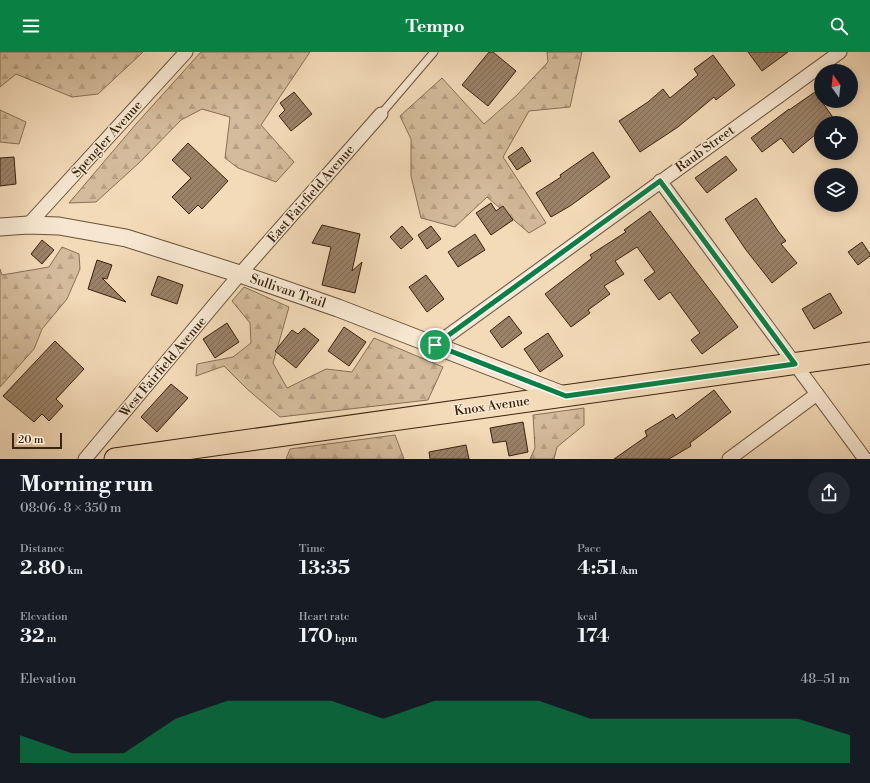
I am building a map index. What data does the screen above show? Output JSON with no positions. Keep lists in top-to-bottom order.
{
  "streets": {
    "main road": ["Knox Avenue"],
    "street": [
      "Spengler Avenue",
      "Raub Street",
      "East Fairfield Avenue",
      "Sullivan Trail",
      "West Fairfield Avenue"
    ]
  },
  "crossings": [
    ["Spengler Avenue", "Sullivan Trail"],
    ["Raub Street", "Sullivan Trail"],
    ["East Fairfield Avenue", "Sullivan Trail"],
    ["East Fairfield Avenue", "West Fairfield Avenue"],
    ["Sullivan Trail", "West Fairfield Avenue"],
    ["Sullivan Trail", "Knox Avenue"]
  ],
  "scale_bar": "20 m",
  "north": "top",
  "page": {
    "header": "Tempo",
    "scale": "20 m",
    "heading": ["Morning run", "08:06 · 8 × 350 m"],
    "stats": [
      ["Distance", "2.80 km"],
      ["Time", "13:35"],
      ["Pace", "4:51 /km"],
      ["Elevation", "32 m"],
      ["Heart rate", "170 bpm"],
      ["kcal", "174"]
    ],
    "chart": ["Elevation", "48–51 m"]
  }
}
